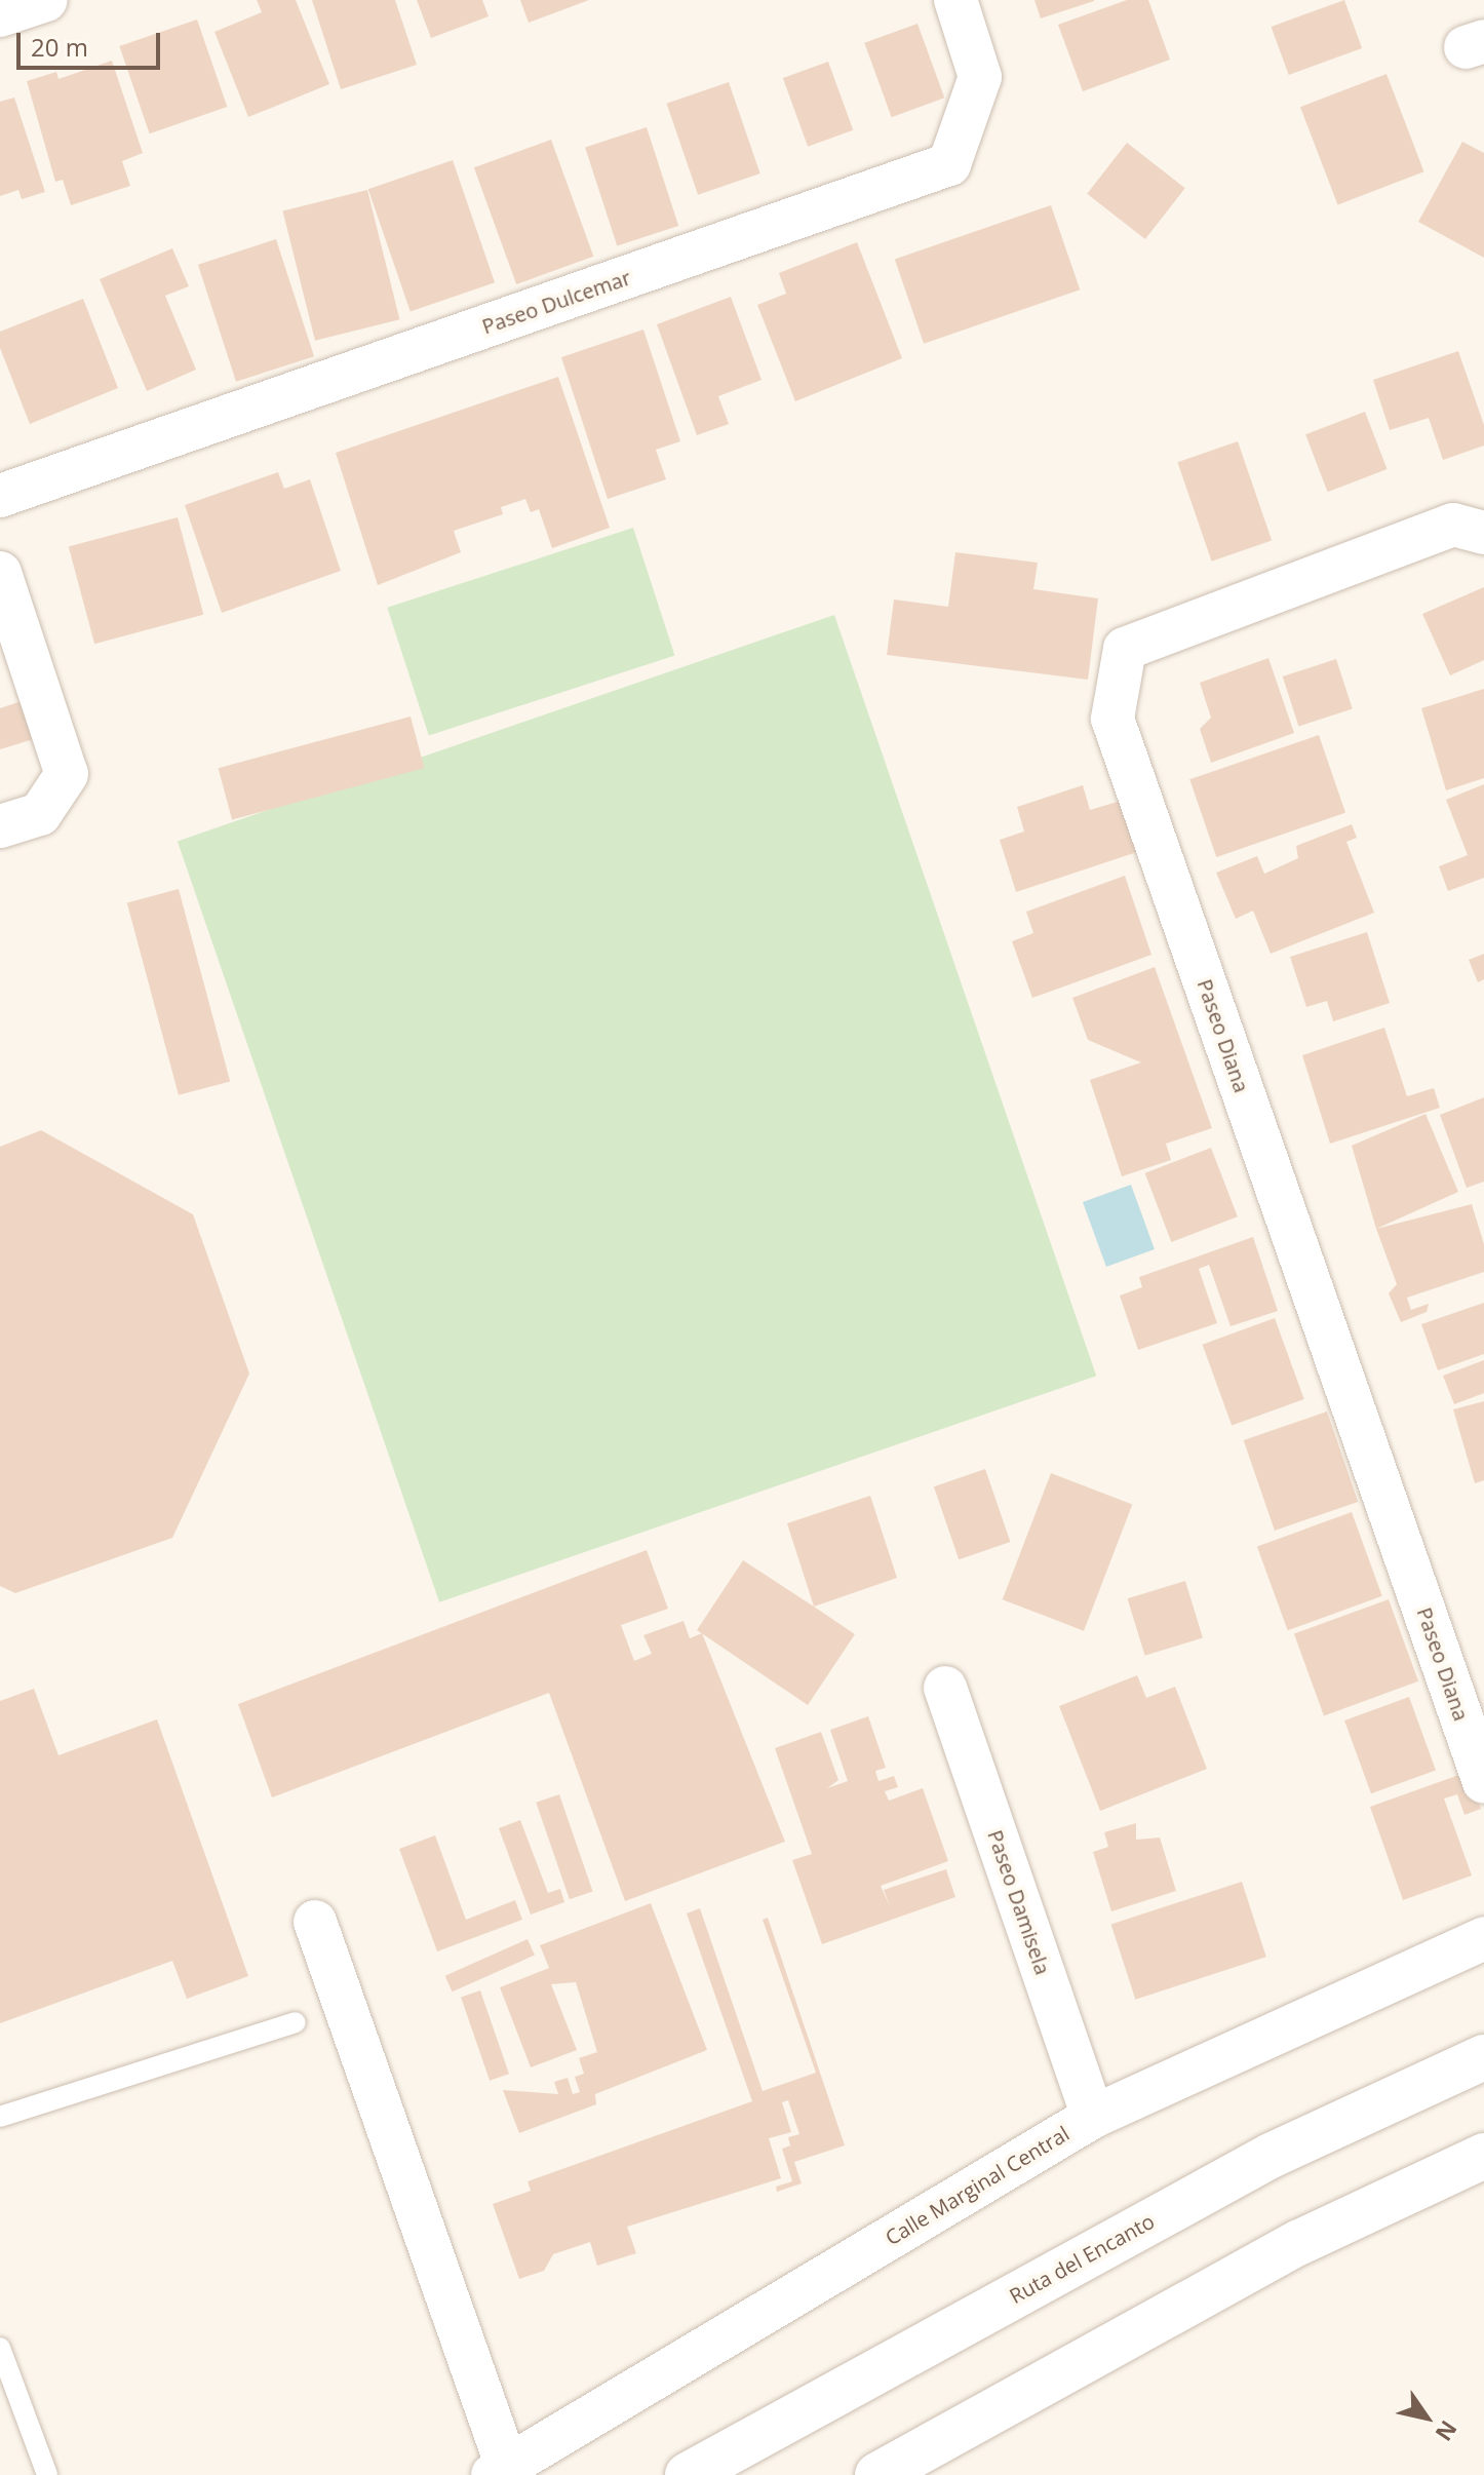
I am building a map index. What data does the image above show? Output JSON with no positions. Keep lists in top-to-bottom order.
{
  "streets": {
    "main road": ["Ruta del Encanto"],
    "street": [
      "Paseo Dulcemar",
      "Paseo Diana",
      "Paseo Damisela",
      "Calle Marginal Central"
    ]
  },
  "crossings": [
    ["Paseo Damisela", "Calle Marginal Central"]
  ],
  "scale_bar": "20 m",
  "north": "bottom right"
}
